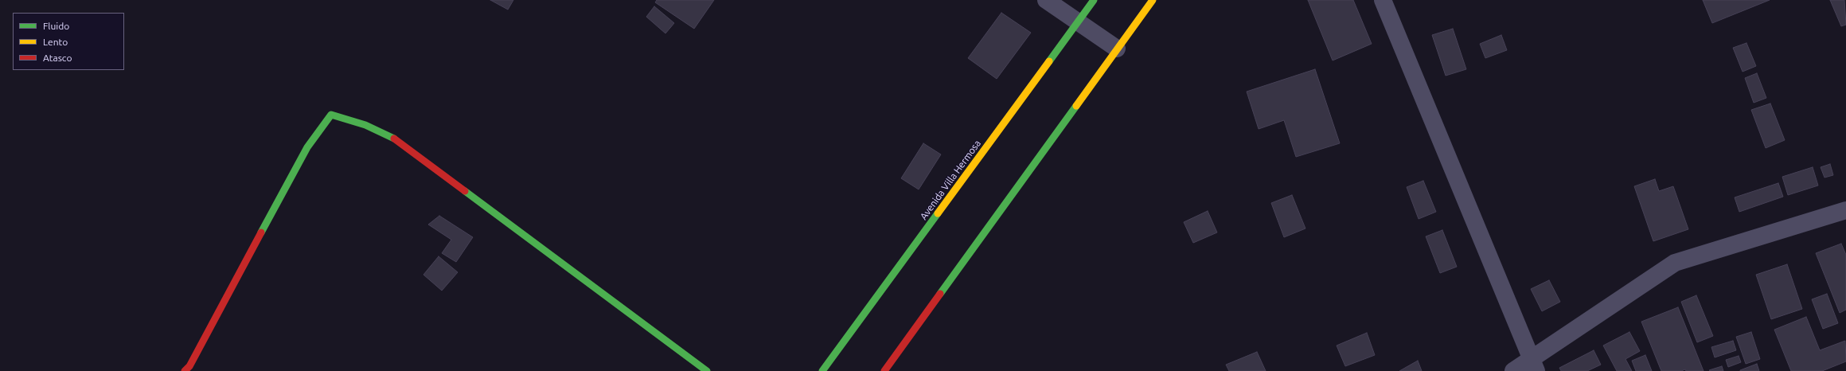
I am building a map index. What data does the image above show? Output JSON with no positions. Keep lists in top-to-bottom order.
{
  "streets": {
    "street": ["Avenida Villa Hermosa"]
  },
  "legend": ["Fluido", "Lento", "Atasco"]
}
